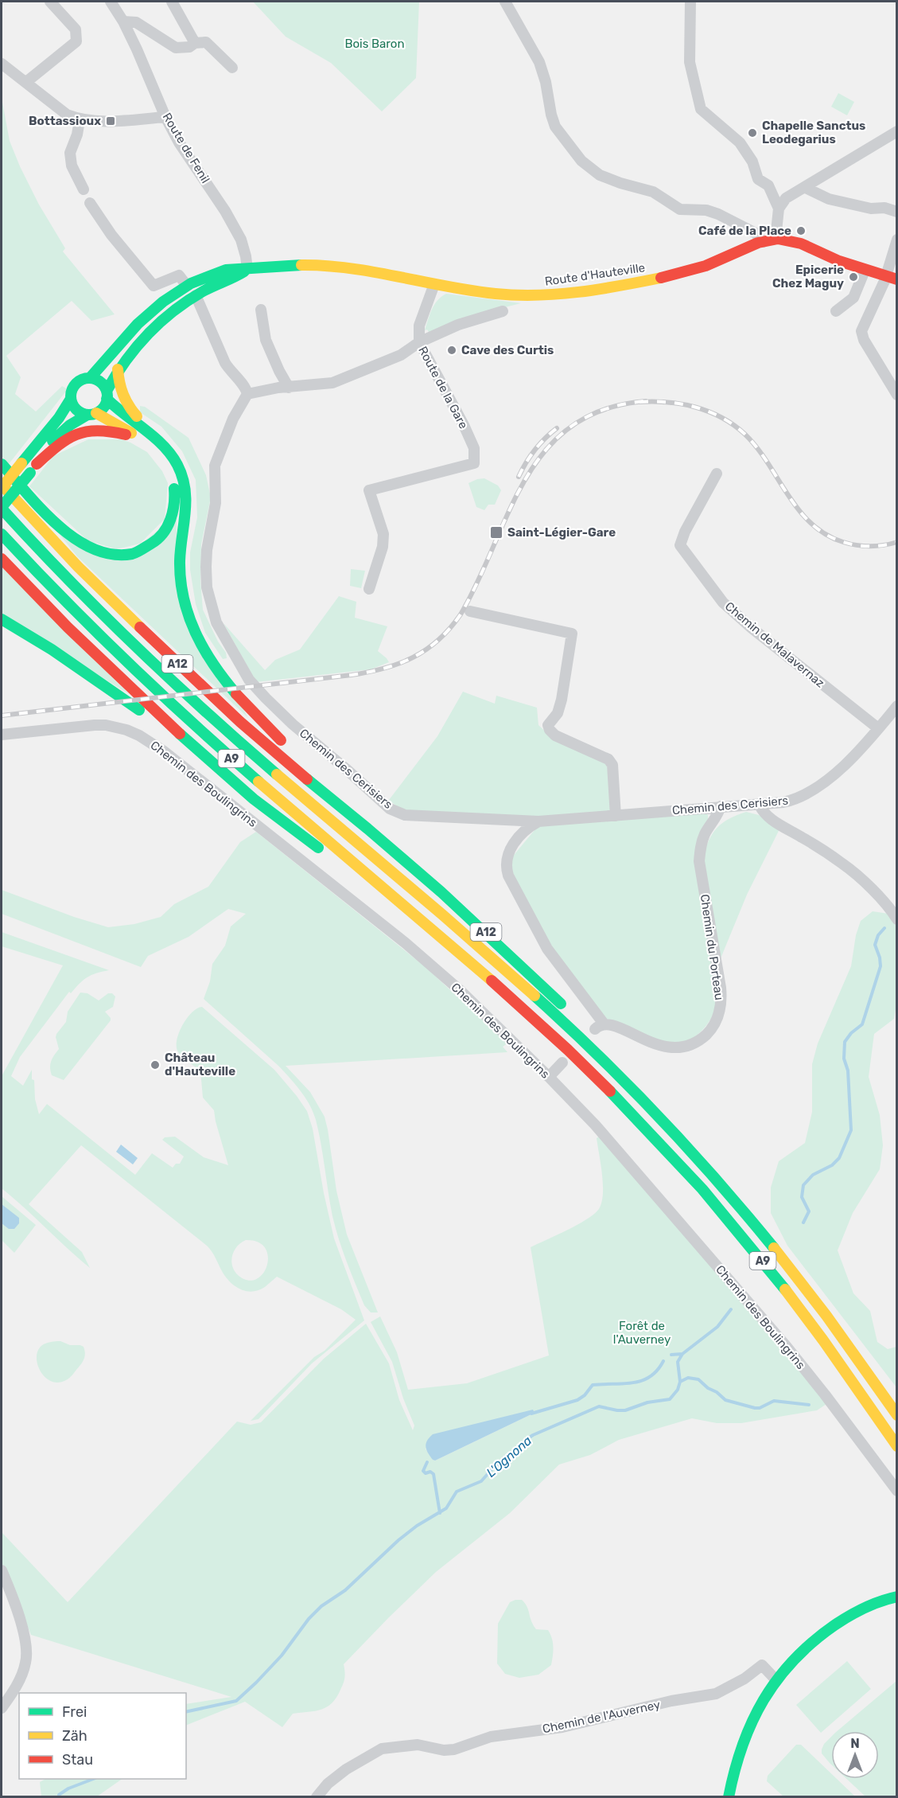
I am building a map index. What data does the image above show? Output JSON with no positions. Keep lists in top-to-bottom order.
{
  "streets": {
    "main road": ["Route d'Hauteville", "A12", "A9"],
    "street": [
      "Route de Fenil",
      "Route de la Gare",
      "Chemin de Malavernaz",
      "Chemin des Cerisiers",
      "Chemin des Boulingrins",
      "Chemin du Porteau",
      "Chemin de l'Auverney"
    ]
  },
  "crossings": [
    ["Route de Fenil", "Route d'Hauteville"],
    ["Route d'Hauteville", "Route de la Gare"],
    ["Chemin de Malavernaz", "Chemin des Cerisiers"],
    ["Chemin des Cerisiers", "Chemin du Porteau"]
  ],
  "water": ["L'Ognona"],
  "parks": ["Bois Baron", "Forêt de l'Auverney"],
  "places": {
    "transit": ["Bottassioux", "Saint-Légier-Gare"],
    "other": [
      "Chapelle Sanctus Leodegarius",
      "Café de la Place",
      "Epicerie Chez Maguy",
      "Cave des Curtis",
      "Château d'Hauteville"
    ]
  },
  "legend": ["Frei", "Zäh", "Stau"],
  "north": "top"
}
